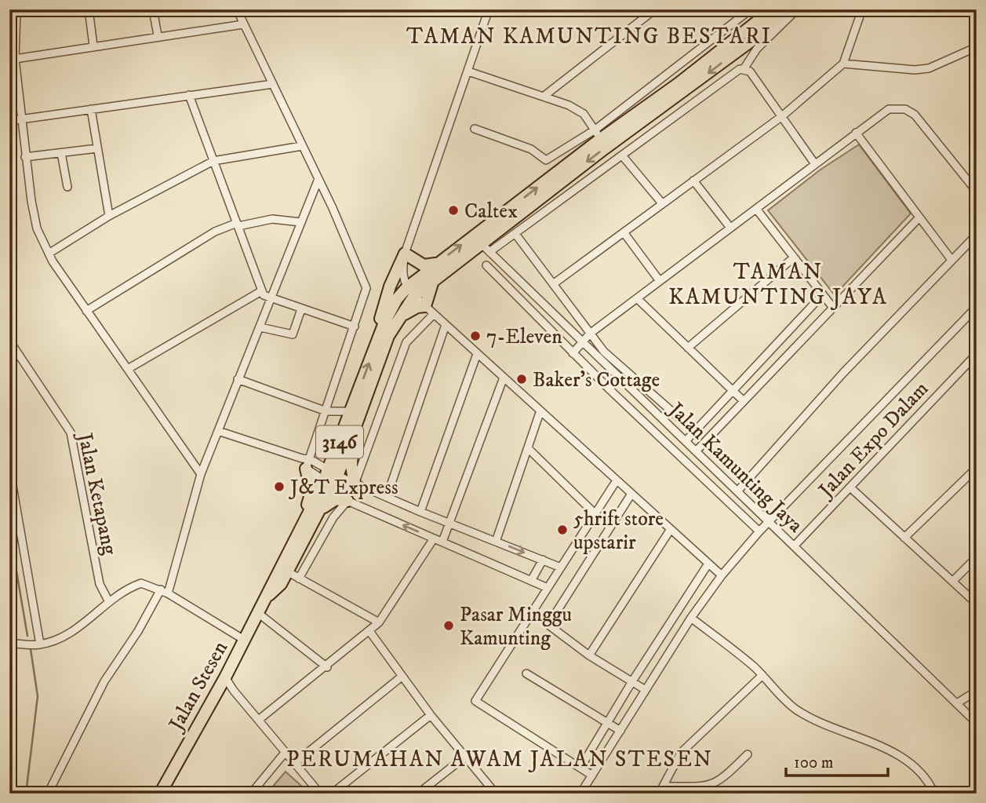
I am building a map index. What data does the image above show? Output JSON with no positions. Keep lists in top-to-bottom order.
{
  "streets": {
    "main road": ["3146", "Jalan Stesen"],
    "street": ["Jalan Expo Dalam", "Jalan Kamunting Jaya", "Jalan Ketapang"]
  },
  "crossings": [
    ["Jalan Expo Dalam", "Jalan Kamunting Jaya"],
    ["3146", "Jalan Kamunting Jaya"],
    ["3146", "Jalan Stesen"]
  ],
  "districts": ["TAMAN KAMUNTING BESTARI", "TAMAN KAMUNTING JAYA", "PERUMAHAN AWAM JALAN STESEN"],
  "places": [
    "Caltex",
    "7-Eleven",
    "Baker's Cottage",
    "J&T Express",
    "5hrift store upstarir",
    "Pasar Minggu Kamunting"
  ],
  "scale_bar": "100 m"
}
